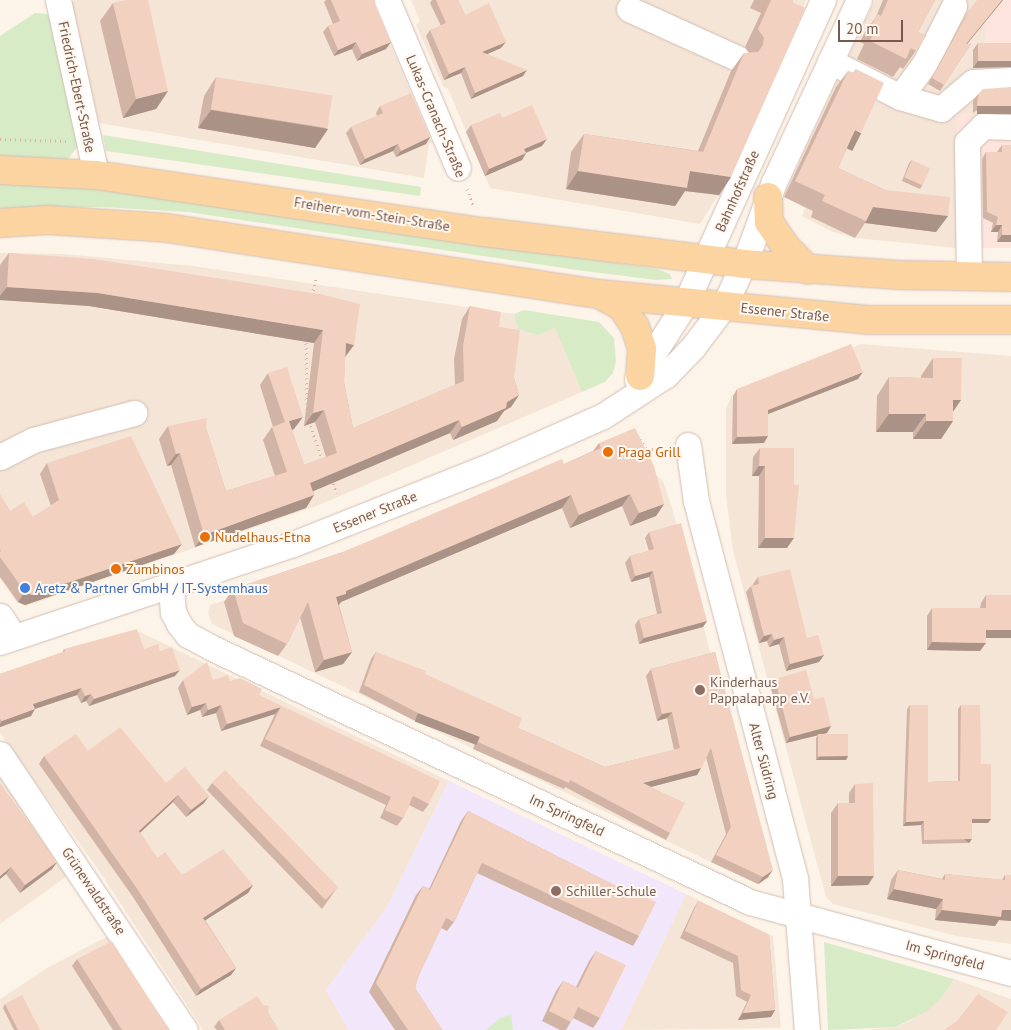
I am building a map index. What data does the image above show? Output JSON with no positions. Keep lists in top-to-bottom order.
{
  "streets": {
    "main road": ["Freiherr-vom-Stein-Straße", "Essener Straße"],
    "street": [
      "Friedrich-Ebert-Straße",
      "Lukas-Cranach-Straße",
      "Bahnhofstraße",
      "Alter Südring",
      "Im Springfeld",
      "Grünewaldstraße"
    ]
  },
  "crossings": [
    ["Friedrich-Ebert-Straße", "Freiherr-vom-Stein-Straße"],
    ["Lukas-Cranach-Straße", "Freiherr-vom-Stein-Straße"],
    ["Bahnhofstraße", "Freiherr-vom-Stein-Straße"],
    ["Bahnhofstraße", "Essener Straße"],
    ["Essener Straße", "Im Springfeld"],
    ["Alter Südring", "Im Springfeld"]
  ],
  "places": [
    "Praga Grill",
    "Nudelhaus-Etna",
    "Zumbinos",
    "Aretz & Partner GmbH / IT-Systemhaus",
    "Kinderhaus Pappalapapp e.V.",
    "Schiller-Schule"
  ],
  "scale_bar": "20 m"
}
